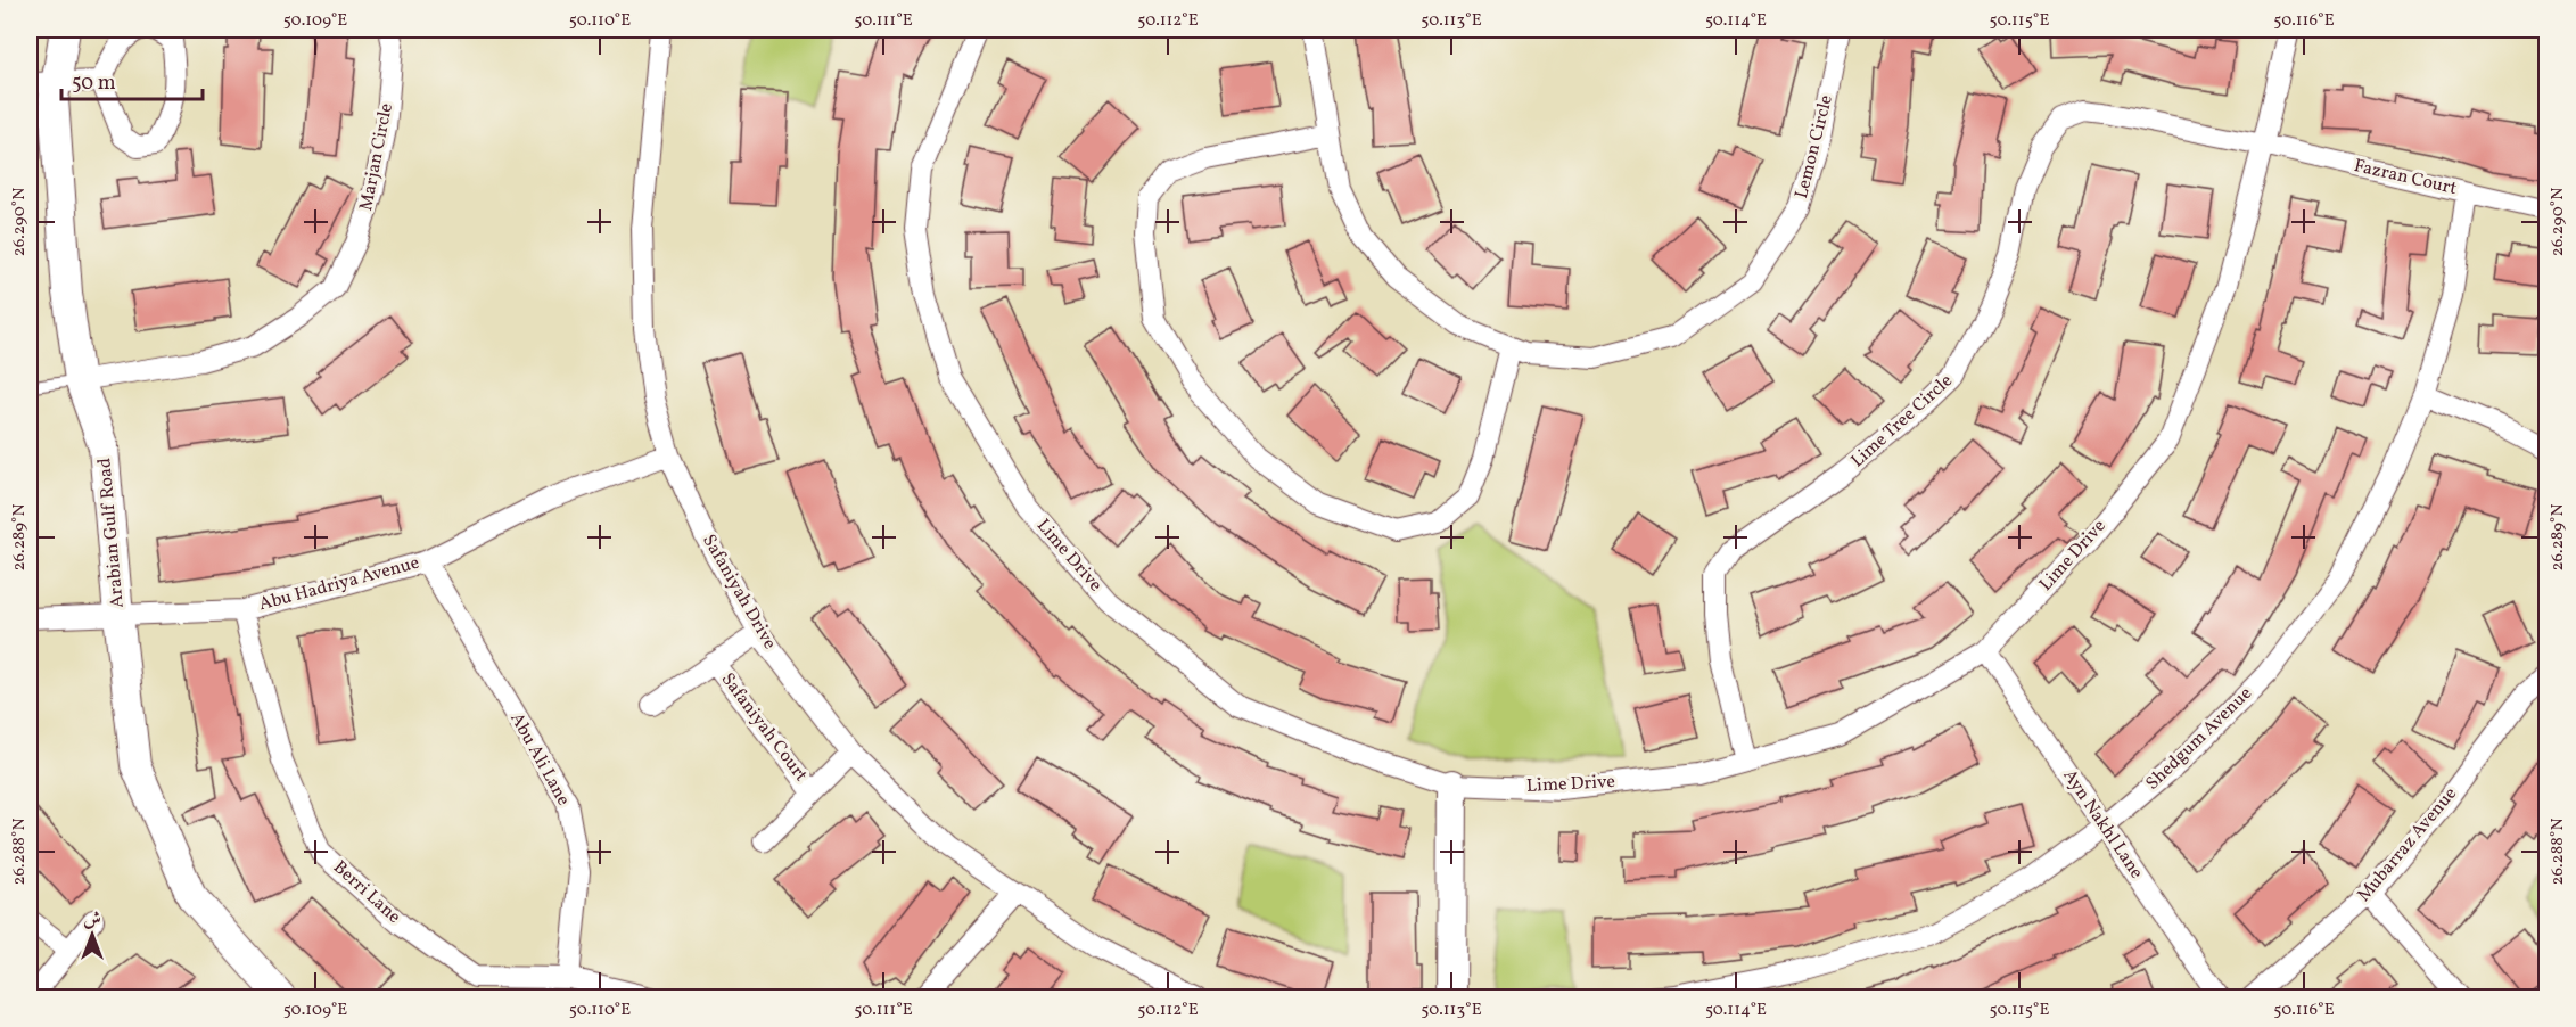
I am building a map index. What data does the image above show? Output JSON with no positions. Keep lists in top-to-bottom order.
{
  "streets": {
    "main road": ["Arabian Gulf Road"],
    "street": [
      "Lemon Circle",
      "Marjan Circle",
      "Fazran Court",
      "Lime Tree Circle",
      "Lime Drive",
      "Abu Hadriya Avenue",
      "Safaniyah Drive",
      "Safaniyah Court",
      "Shedgum Avenue",
      "Abu Ali Lane",
      "Ayn Nakhl Lane",
      "Mubarraz Avenue",
      "Berri Lane"
    ]
  },
  "crossings": [
    ["Marjan Circle", "Arabian Gulf Road"],
    ["Fazran Court", "Lime Tree Circle"],
    ["Fazran Court", "Lime Drive"],
    ["Fazran Court", "Shedgum Avenue"],
    ["Lime Tree Circle", "Lime Drive"],
    ["Arabian Gulf Road", "Abu Hadriya Avenue"],
    ["Lime Drive", "Ayn Nakhl Lane"],
    ["Abu Hadriya Avenue", "Safaniyah Drive"],
    ["Abu Hadriya Avenue", "Abu Ali Lane"],
    ["Abu Hadriya Avenue", "Berri Lane"],
    ["Safaniyah Drive", "Safaniyah Court"],
    ["Shedgum Avenue", "Ayn Nakhl Lane"],
    ["Abu Ali Lane", "Berri Lane"]
  ],
  "scale_bar": "50 m",
  "north": "top",
  "coordinates": [
    "50.109°E",
    "50.110°E",
    "50.111°E",
    "50.112°E",
    "50.113°E",
    "50.114°E",
    "50.115°E",
    "50.116°E",
    "26.290°N",
    "26.289°N",
    "26.288°N"
  ]
}
